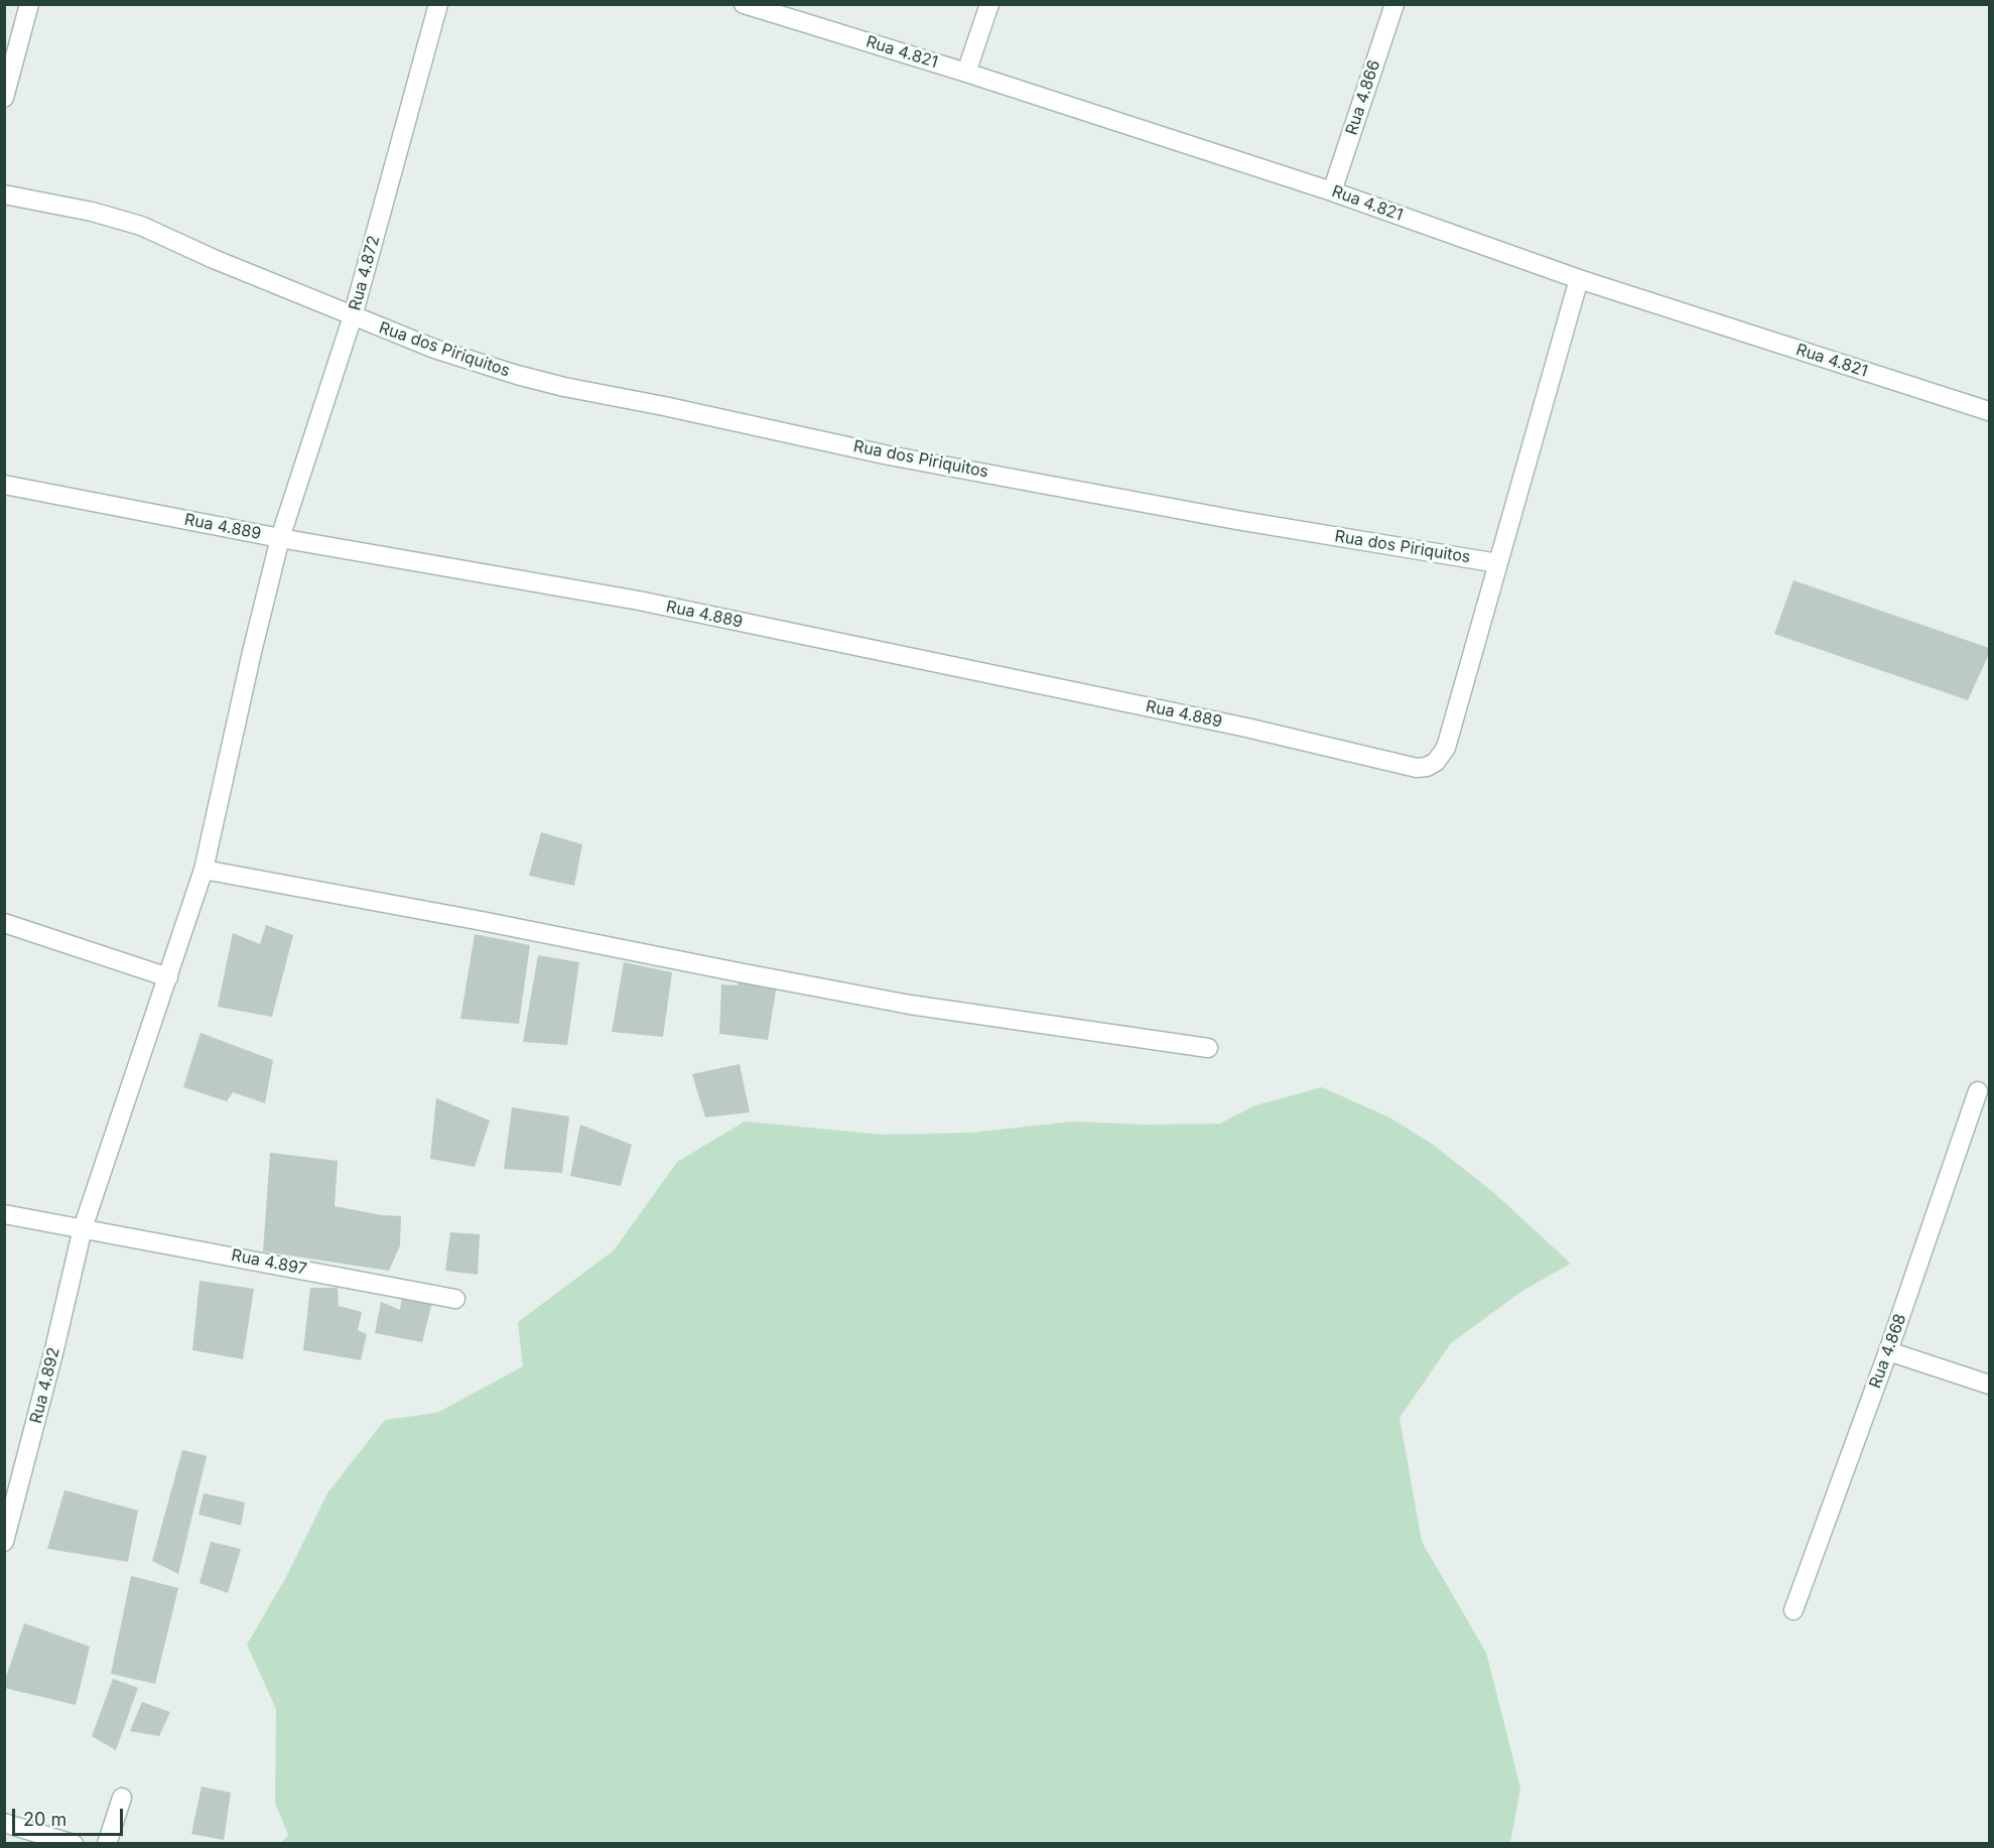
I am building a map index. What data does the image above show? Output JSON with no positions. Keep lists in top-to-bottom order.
{
  "streets": {
    "street": [
      "Rua 4.821",
      "Rua 4.866",
      "Rua 4.872",
      "Rua dos Piriquitos",
      "Rua 4.889",
      "Rua 4.897",
      "Rua 4.868",
      "Rua 4.892"
    ]
  },
  "crossings": [
    ["Rua 4.821", "Rua 4.866"],
    ["Rua 4.872", "Rua dos Piriquitos"],
    ["Rua 4.872", "Rua 4.889"],
    ["Rua 4.872", "Rua 4.892"],
    ["Rua dos Piriquitos", "Rua 4.889"],
    ["Rua 4.897", "Rua 4.892"]
  ],
  "scale_bar": "20 m"
}
